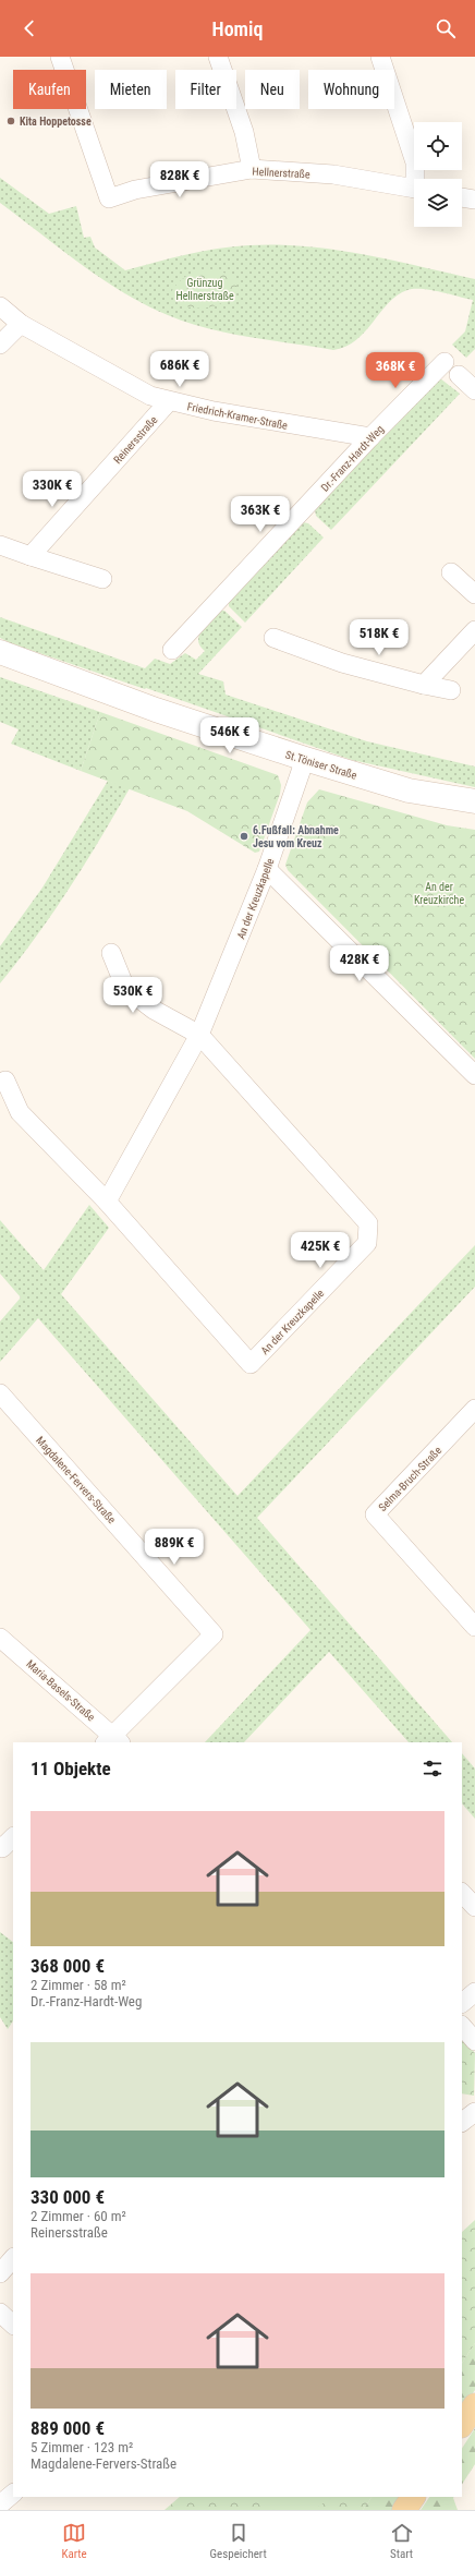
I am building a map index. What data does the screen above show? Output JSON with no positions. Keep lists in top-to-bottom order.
{
  "streets": {
    "main road": ["St.Töniser Straße"],
    "street": [
      "Hellnerstraße",
      "Friedrich-Kramer-Straße",
      "Reinersstraße",
      "Dr.-Franz-Hardt-Weg",
      "An der Kreuzkapelle",
      "Selma-Bruch-Straße",
      "Magdalene-Fervers-Straße",
      "Maria-Basels-Straße"
    ]
  },
  "crossings": [
    ["Friedrich-Kramer-Straße", "Reinersstraße"],
    ["Friedrich-Kramer-Straße", "Dr.-Franz-Hardt-Weg"],
    ["St.Töniser Straße", "An der Kreuzkapelle"],
    ["Magdalene-Fervers-Straße", "Maria-Basels-Straße"]
  ],
  "parks": ["Grünzug Hellnerstraße", "An der Kreuzkirche"],
  "places": ["Kita Hoppetosse", "6.Fußfall: Abnahme Jesu vom Kreuz"],
  "page": {
    "header": "Homiq",
    "chip": [
      "Kaufen",
      "Mieten",
      "Filter",
      "Neu",
      "Wohnung"
    ],
    "price": [
      "828K €",
      "686K €",
      "368K €",
      "330K €",
      "363K €",
      "518K €",
      "546K €",
      "428K €",
      "530K €",
      "425K €",
      "889K €"
    ],
    "heading": "11 Objekte",
    "list": [
      {
        "name": "368 000 €",
        "note": "2 Zimmer · 58 m² · Dr.-Franz-Hardt-Weg"
      },
      {
        "name": "330 000 €",
        "note": "2 Zimmer · 60 m² · Reinersstraße"
      },
      {
        "name": "889 000 €",
        "note": "5 Zimmer · 123 m² · Magdalene-Fervers-Straße"
      }
    ],
    "tabs": ["Karte", "Gespeichert", "Start"]
  }
}
